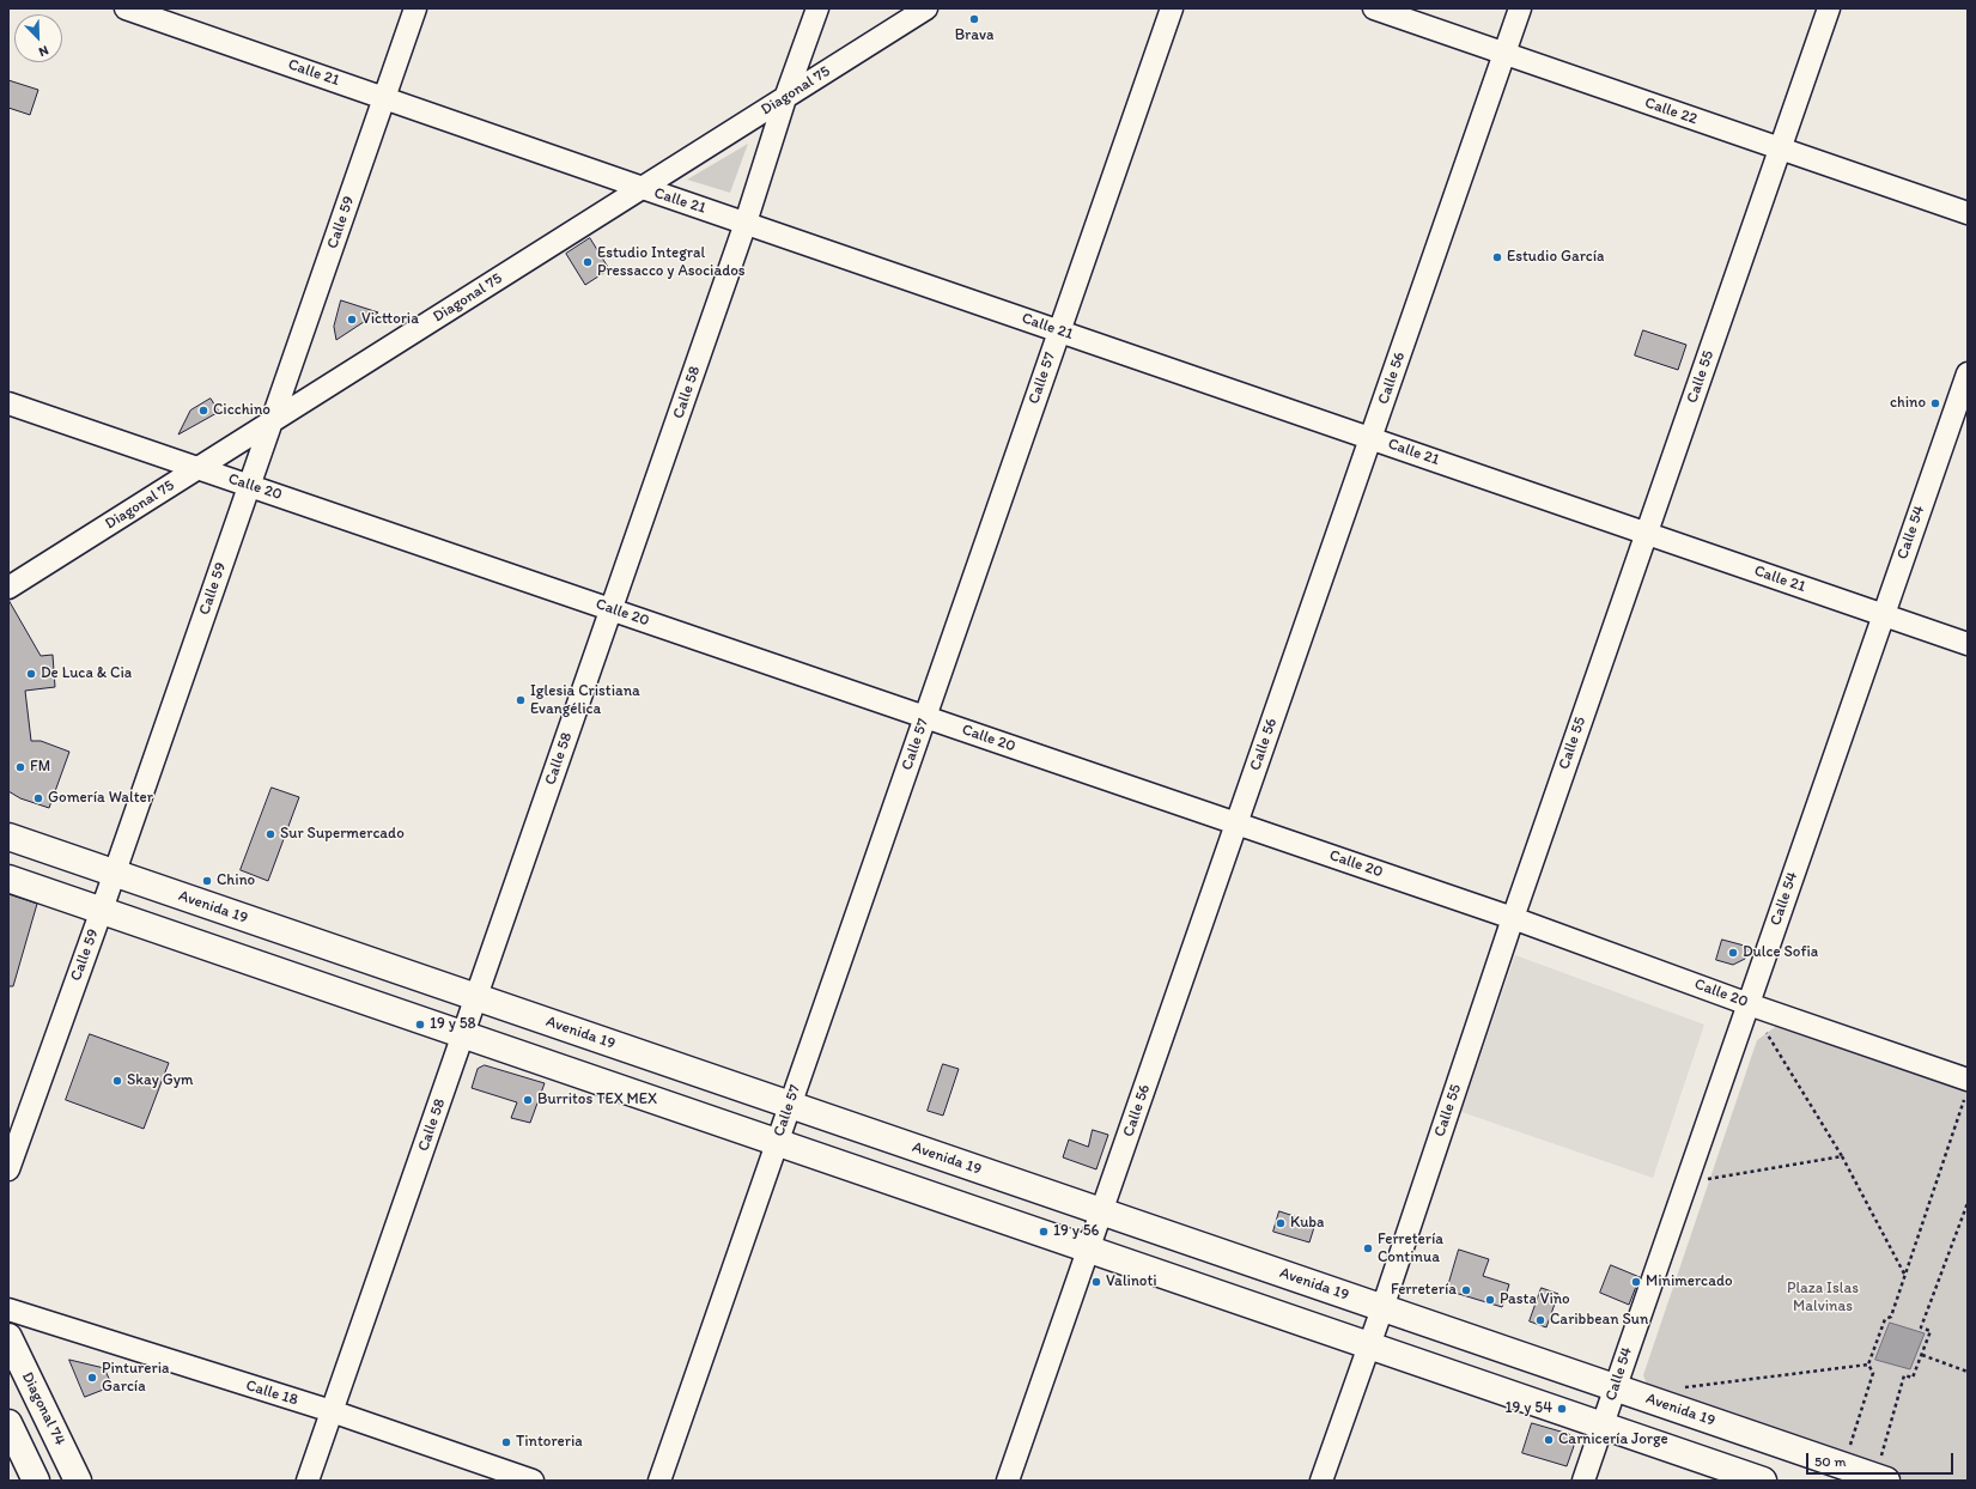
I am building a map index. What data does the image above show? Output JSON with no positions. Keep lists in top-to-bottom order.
{
  "streets": {
    "main road": ["Avenida 19", "Diagonal 74"],
    "street": [
      "Calle 21",
      "Diagonal 75",
      "Calle 22",
      "Calle 59",
      "Calle 55",
      "Calle 57",
      "Calle 56",
      "Calle 58",
      "Calle 20",
      "Calle 54",
      "Calle 18"
    ]
  },
  "crossings": [
    ["Calle 21", "Diagonal 75"],
    ["Calle 21", "Calle 59"],
    ["Calle 21", "Calle 55"],
    ["Calle 21", "Calle 57"],
    ["Calle 21", "Calle 56"],
    ["Calle 21", "Calle 58"],
    ["Calle 21", "Calle 54"],
    ["Diagonal 75", "Calle 59"],
    ["Diagonal 75", "Calle 58"],
    ["Diagonal 75", "Calle 20"],
    ["Calle 22", "Calle 55"],
    ["Calle 22", "Calle 56"],
    ["Calle 59", "Calle 20"],
    ["Calle 59", "Avenida 19"],
    ["Calle 55", "Calle 20"],
    ["Calle 55", "Avenida 19"],
    ["Calle 57", "Calle 20"],
    ["Calle 57", "Avenida 19"],
    ["Calle 56", "Calle 20"],
    ["Calle 56", "Avenida 19"],
    ["Calle 58", "Calle 20"],
    ["Calle 58", "Avenida 19"],
    ["Calle 58", "Calle 18"],
    ["Calle 20", "Calle 54"],
    ["Calle 54", "Avenida 19"]
  ],
  "parks": ["Plaza Islas Malvinas"],
  "places": [
    "Brava",
    "Estudio García",
    "Estudio Integral Pressacco y Asociados",
    "Victtoria",
    "chino",
    "Cicchino",
    "De Luca & Cia",
    "Iglesia Cristiana Evangélica",
    "FM",
    "Gomería Walter",
    "Sur Supermercado",
    "Chino",
    "Dulce Sofia",
    "19 y 58",
    "Skay Gym",
    "Burritos TEX MEX",
    "Kuba",
    "19 y 56",
    "Ferretería Continua",
    "Valinoti",
    "Minimercado",
    "Ferretería",
    "Pasta Vino",
    "Caribbean Sun",
    "Pintureria García",
    "19 y 54",
    "Carnicería Jorge",
    "Tintoreria"
  ],
  "scale_bar": "50 m",
  "north": "bottom right"
}
